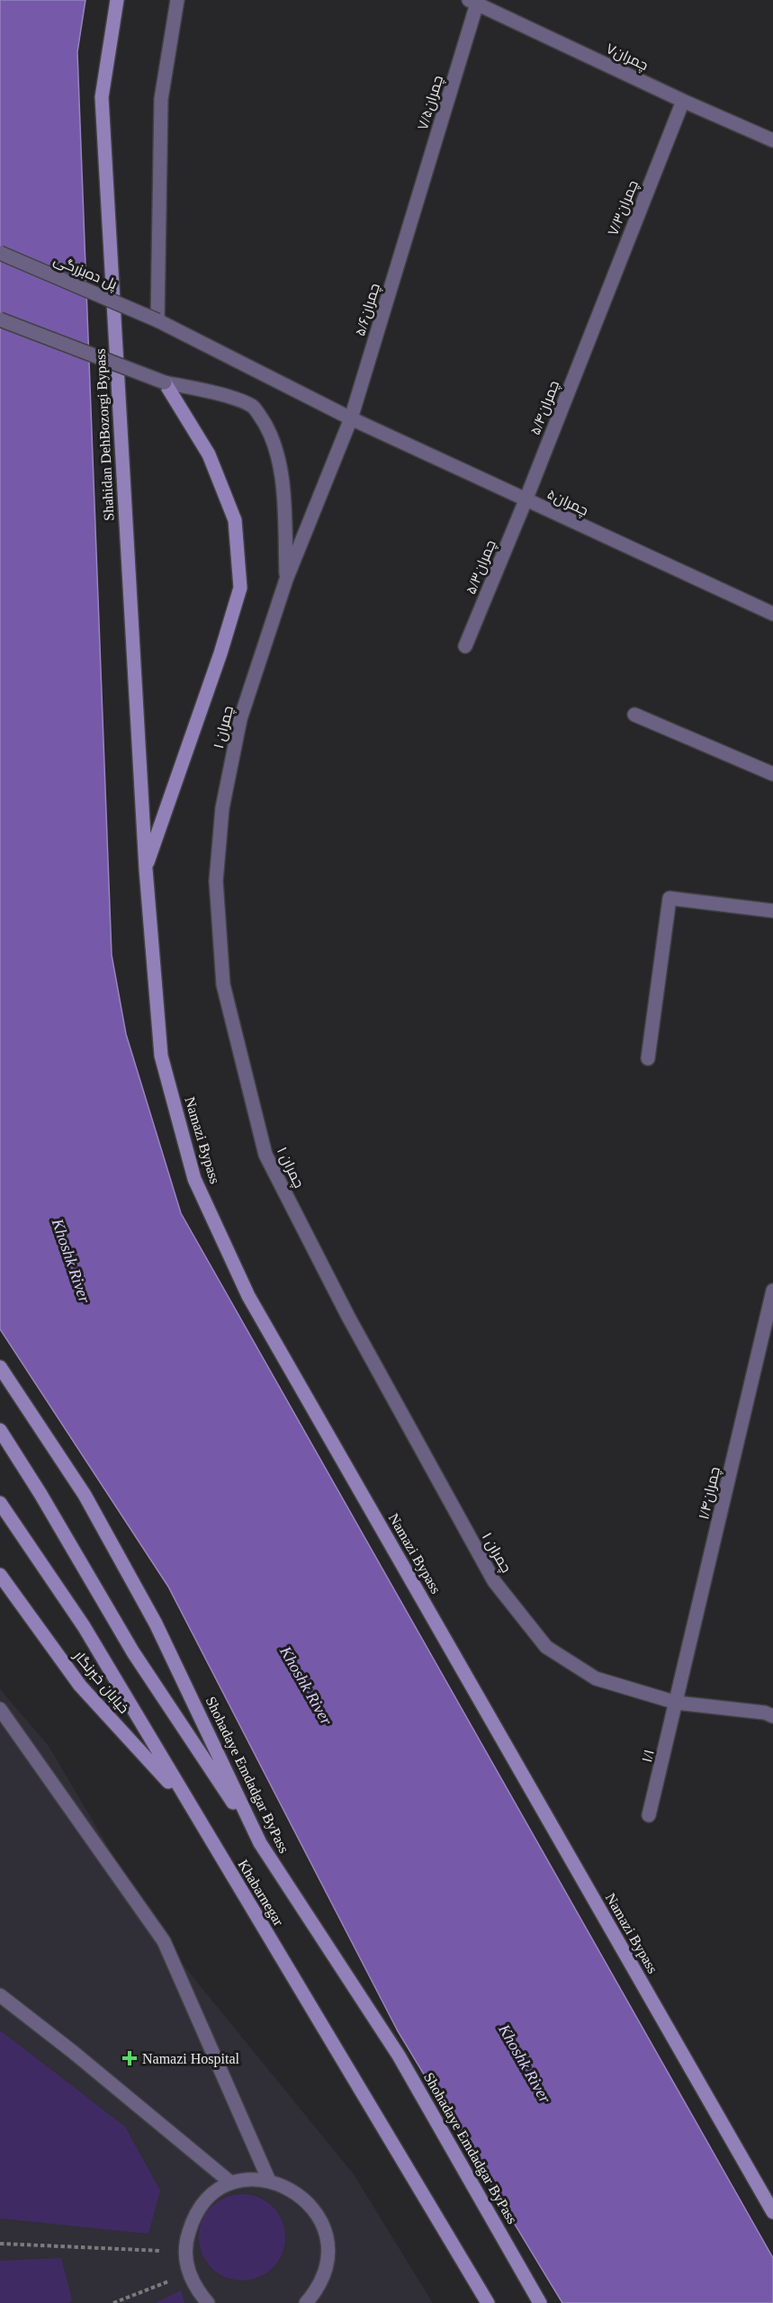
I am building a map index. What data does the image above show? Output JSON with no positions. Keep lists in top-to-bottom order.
{
  "streets": {
    "main road": [
      "Shahidan DehBozorgi Bypass",
      "Namazi Bypass",
      "خیابان خبرنگار",
      "Shohadaye Emdadgar ByPass",
      "Khabarnegar"
    ],
    "street": [
      "چمران۷",
      "چمران۷/۵",
      "چمران۷/۳",
      "پل ده‌بزرگی",
      "چمران۵/۶",
      "چمران۵/۴",
      "چمران۵",
      "چمران۵/۳",
      "چمران ۱",
      "چمران۱/۴",
      "۱/۱"
    ]
  },
  "crossings": [
    ["چمران۷", "چمران۷/۵"],
    ["چمران۷", "چمران۷/۳"],
    ["چمران۷/۵", "چمران۵/۶"],
    ["چمران۷/۳", "چمران۵/۴"],
    ["پل ده‌بزرگی", "چمران۵/۶"],
    ["پل ده‌بزرگی", "چمران۵"],
    ["پل ده‌بزرگی", "چمران ۱"],
    ["چمران۵/۶", "چمران۵"],
    ["چمران۵/۶", "چمران ۱"],
    ["چمران۵/۴", "چمران۵"],
    ["چمران۵/۴", "چمران۵/۳"],
    ["Shahidan DehBozorgi Bypass", "Namazi Bypass"],
    ["چمران۵", "چمران۵/۳"],
    ["چمران۵", "چمران ۱"],
    ["چمران ۱", "چمران۱/۴"],
    ["چمران ۱", "۱/۱"],
    ["چمران۱/۴", "۱/۱"],
    ["خیابان خبرنگار", "Khabarnegar"]
  ],
  "water": ["Khoshk River"],
  "places": {
    "health": ["Namazi Hospital"]
  }
}
